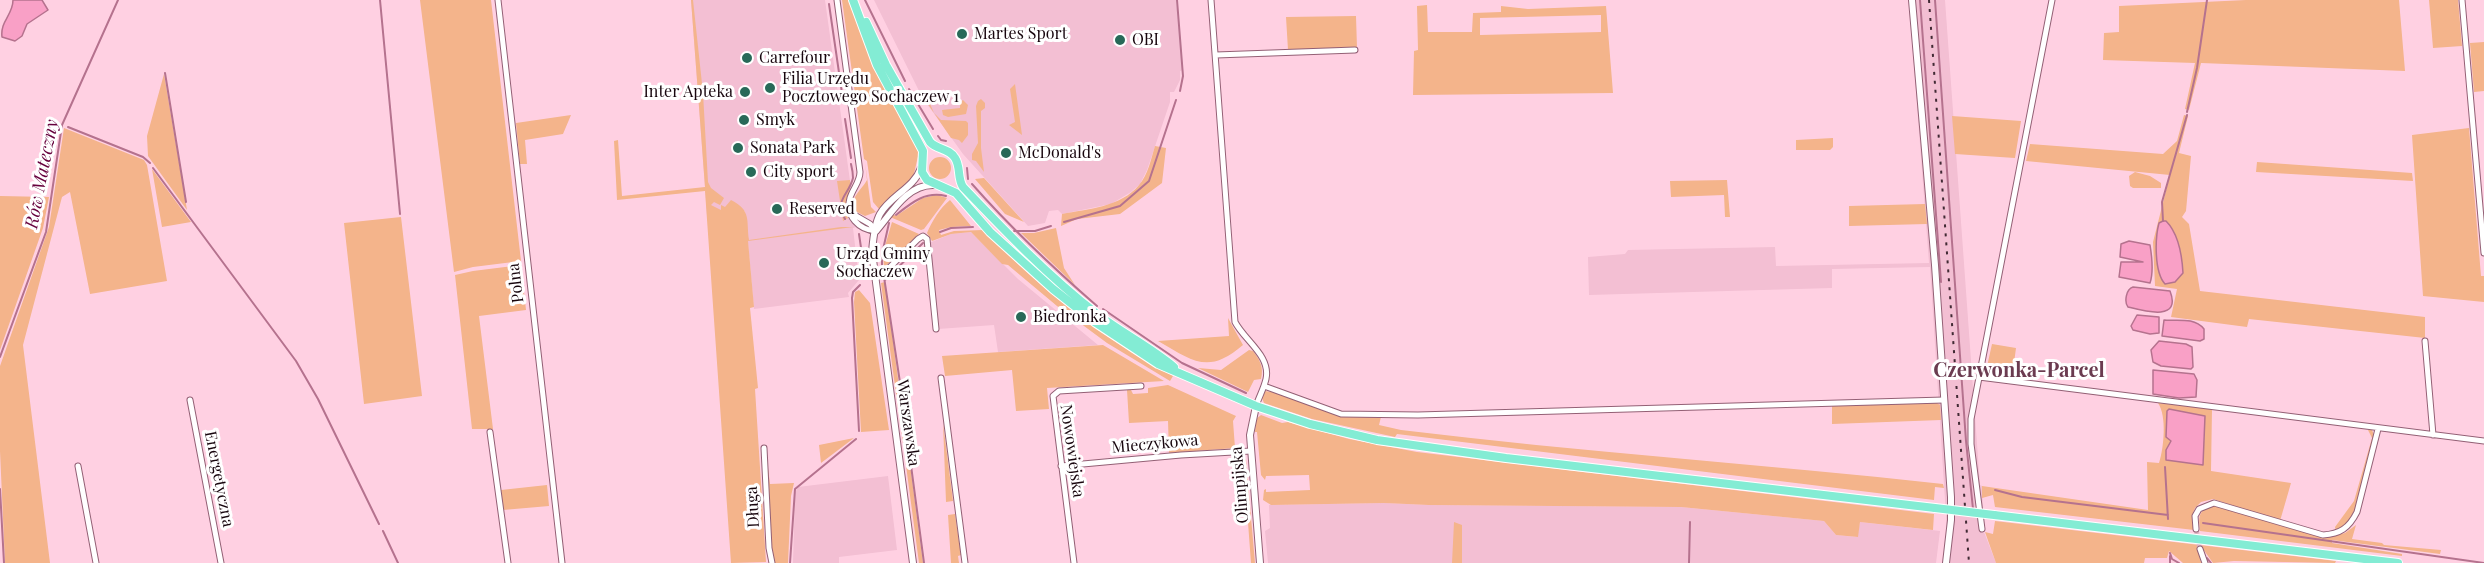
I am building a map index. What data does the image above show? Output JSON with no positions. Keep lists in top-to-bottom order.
{
  "streets": {
    "street": [
      "Polna",
      "Warszawska",
      "Mieczykowa",
      "Nowowiejska",
      "Energetyczna",
      "Olimpijska",
      "Długa"
    ]
  },
  "crossings": [
    ["Mieczykowa", "Nowowiejska"],
    ["Mieczykowa", "Olimpijska"]
  ],
  "districts": ["Czerwonka-Parcel"],
  "water": ["Rów Mateczny"],
  "places": [
    "Martes Sport",
    "OBI",
    "Carrefour",
    "Filia Urzędu Pocztowego Sochaczew 1",
    "Inter Apteka",
    "Smyk",
    "Sonata Park",
    "McDonald's",
    "City sport",
    "Reserved",
    "Urząd Gminy Sochaczew",
    "Biedronka"
  ]
}
